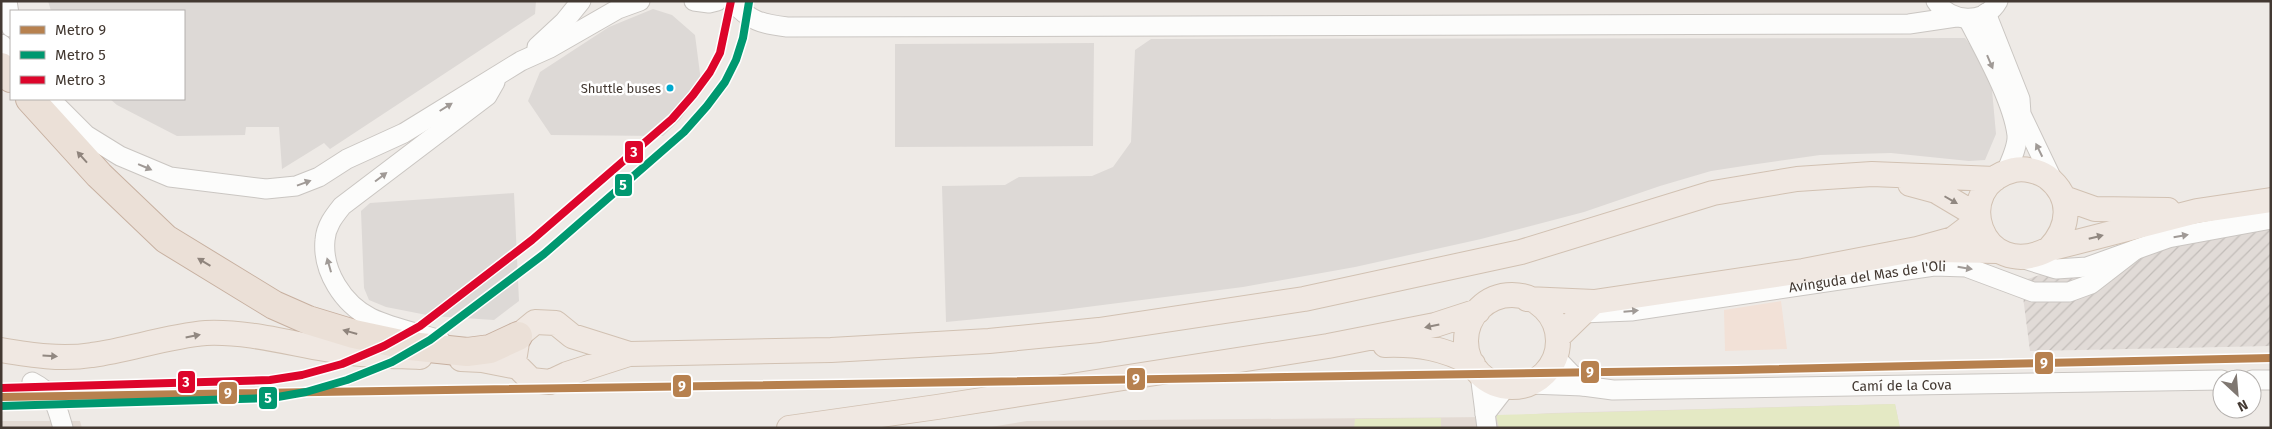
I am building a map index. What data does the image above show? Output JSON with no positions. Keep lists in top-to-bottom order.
{
  "streets": {
    "street": ["Avinguda del Mas de l'Oli", "Camí de la Cova"]
  },
  "one_way": ["Avinguda del Mas de l'Oli"],
  "places": ["Shuttle buses"],
  "lines": ["metro line 3", "metro line 5", "metro line 9"],
  "legend": ["Metro 9", "Metro 5", "Metro 3"],
  "north": "bottom right"
}
